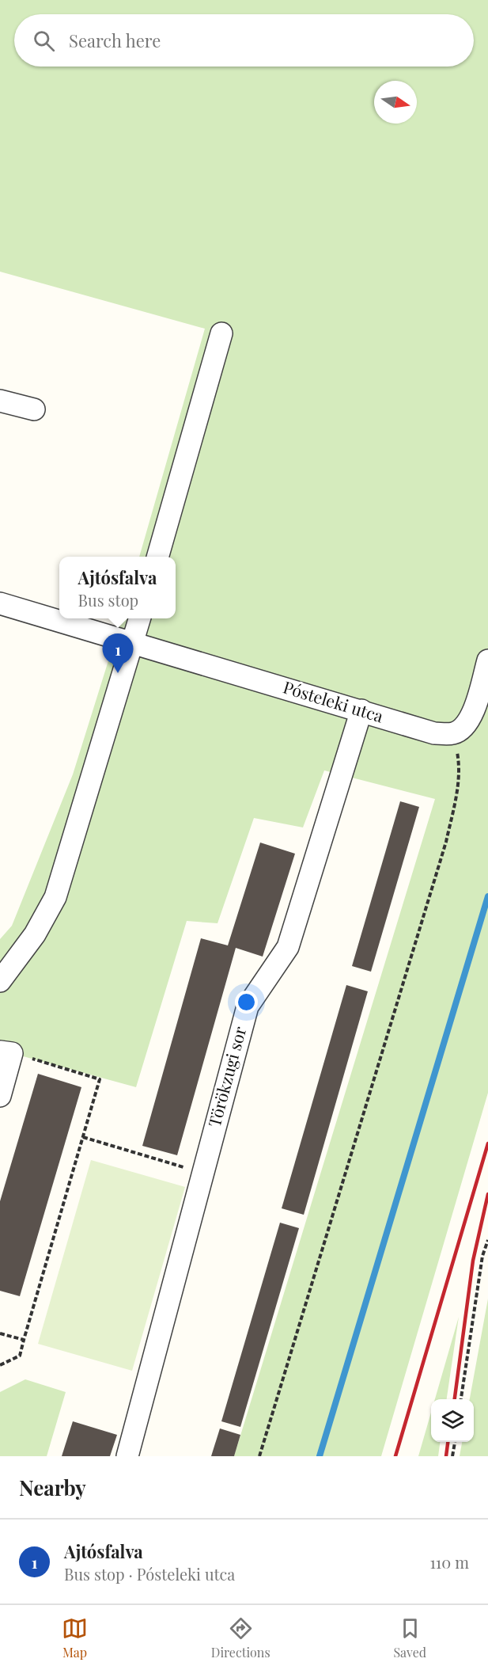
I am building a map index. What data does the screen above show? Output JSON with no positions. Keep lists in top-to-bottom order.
{
  "streets": {
    "street": ["Pósteleki utca", "Törökzugi sor"]
  },
  "crossings": [
    ["Pósteleki utca", "Törökzugi sor"]
  ],
  "north": "right",
  "page": {
    "search": "Search here",
    "popup": ["Ajtósfalva", "Bus stop"],
    "pins": "1",
    "heading": "Nearby",
    "list": [
      {
        "mark": "1",
        "name": "Ajtósfalva",
        "note": "Bus stop · Pósteleki utca",
        "value": "110 m"
      }
    ],
    "nav": ["Map", "Directions", "Saved"]
  }
}
